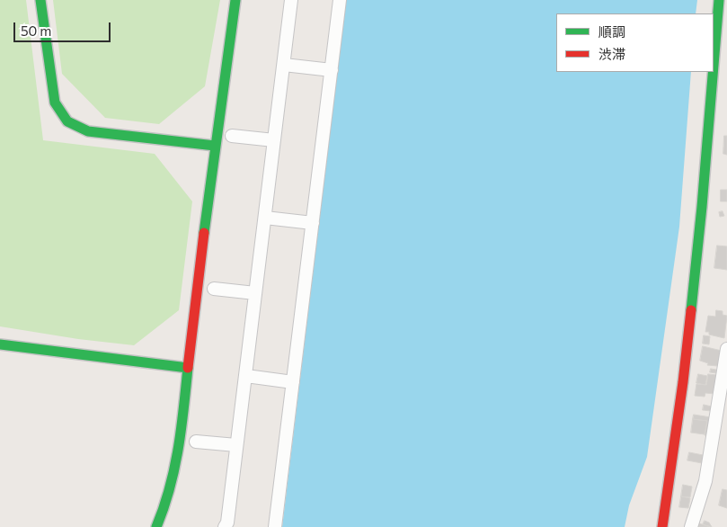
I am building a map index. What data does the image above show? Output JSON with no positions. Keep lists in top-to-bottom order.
{
  "legend": ["順調", "渋滞"],
  "scale_bar": "50 m"
}
